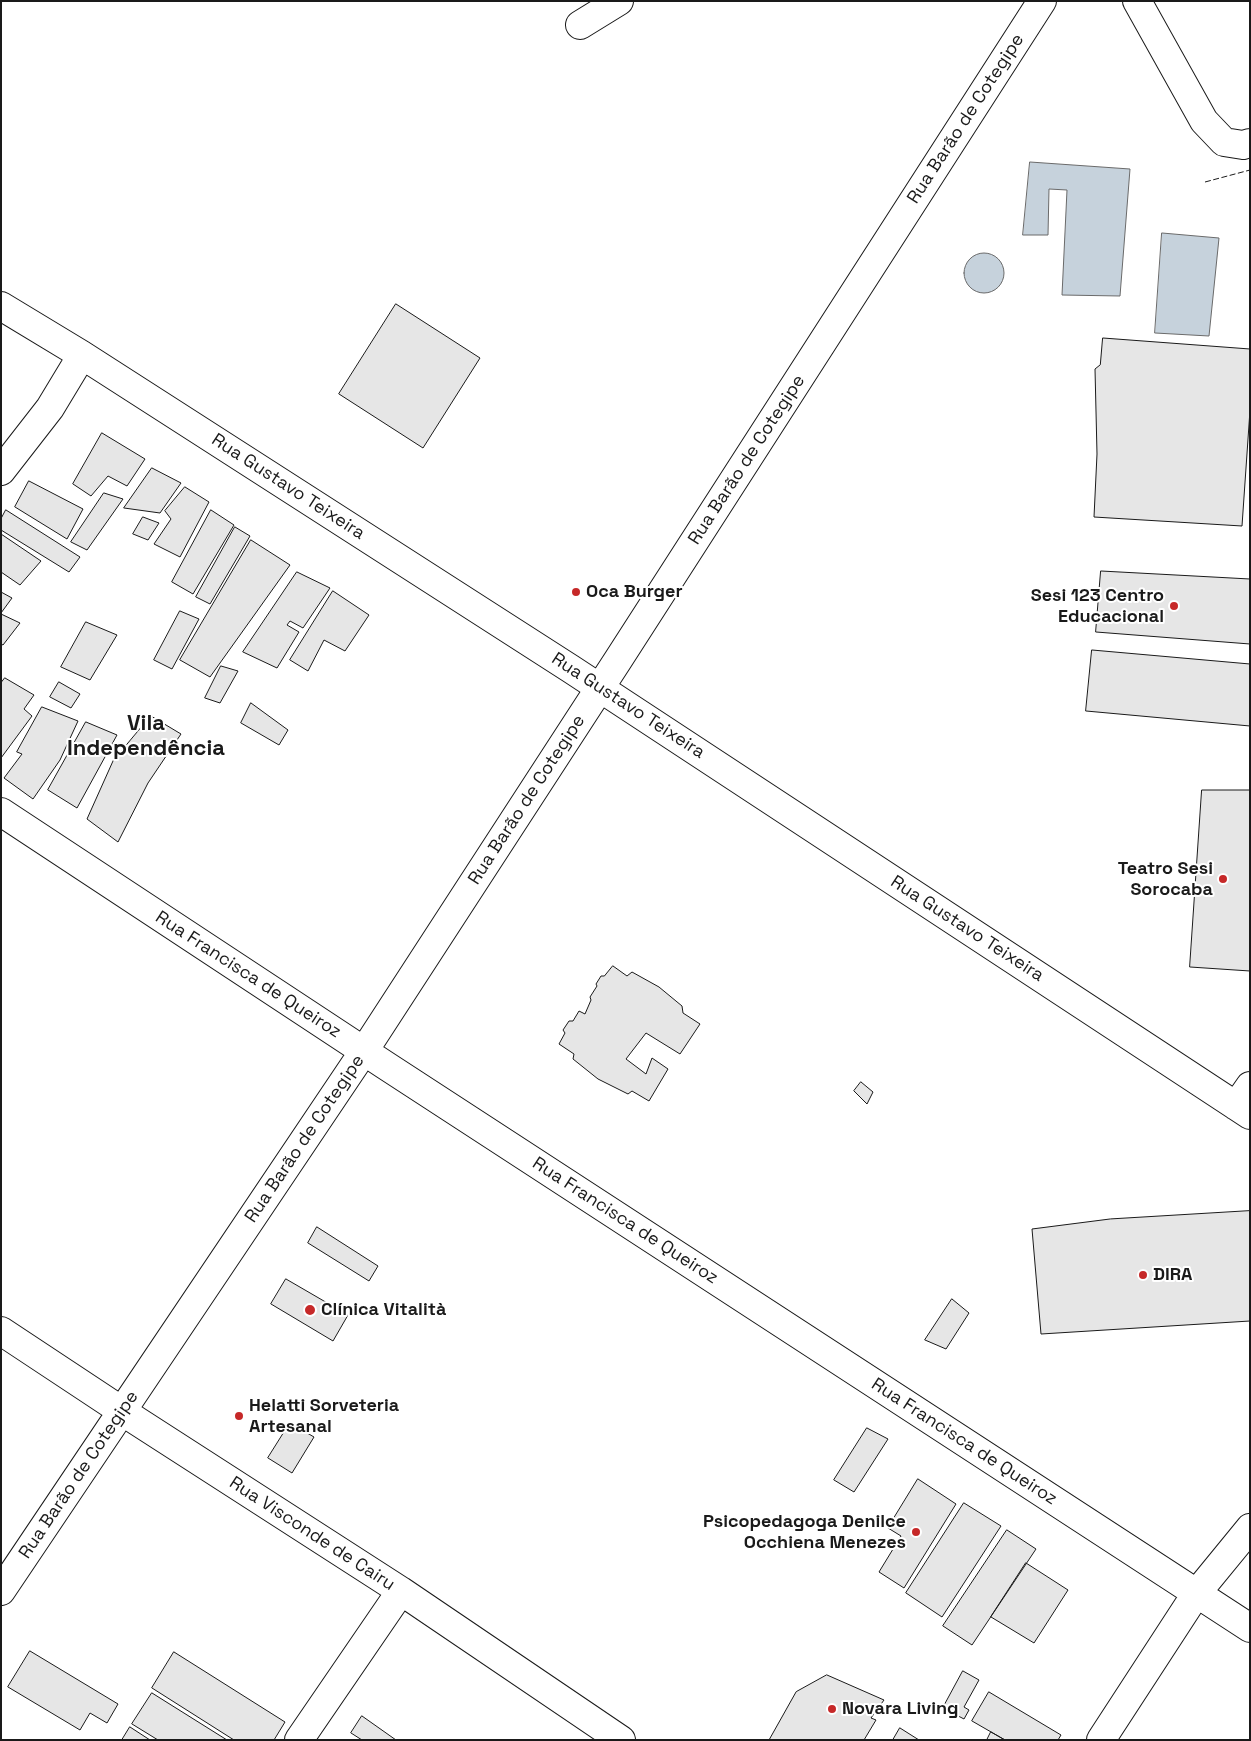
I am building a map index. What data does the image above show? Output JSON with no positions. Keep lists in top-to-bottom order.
{
  "streets": {
    "street": [
      "Rua Barão de Cotegipe",
      "Rua Gustavo Teixeira",
      "Rua Francisca de Queiroz",
      "Rua Visconde de Cairu"
    ]
  },
  "crossings": [
    ["Rua Barão de Cotegipe", "Rua Gustavo Teixeira"],
    ["Rua Barão de Cotegipe", "Rua Francisca de Queiroz"],
    ["Rua Barão de Cotegipe", "Rua Visconde de Cairu"]
  ],
  "districts": ["Vila Independência"],
  "places": [
    "Oca Burger",
    "Sesi 123 Centro Educacional",
    "Teatro Sesi Sorocaba",
    "DIRA",
    "Clínica Vitalità",
    "Helatti Sorveteria Artesanal",
    "Psicopedagoga Denilce Occhiena Menezes",
    "Novara Living"
  ]
}
